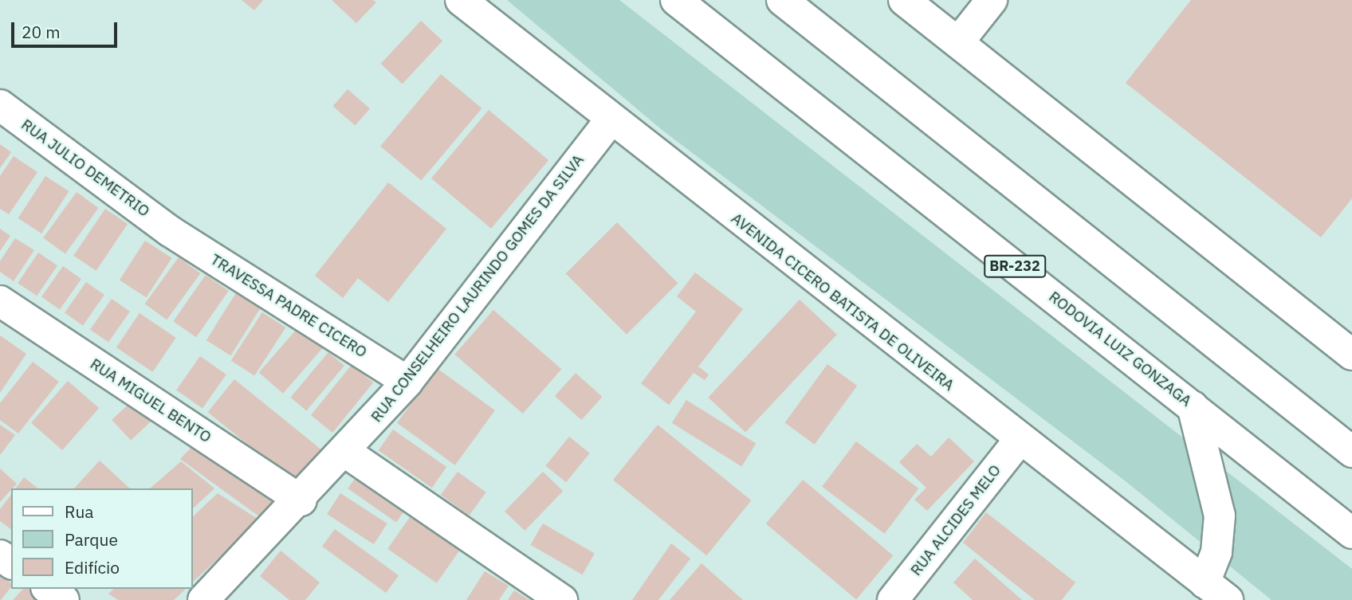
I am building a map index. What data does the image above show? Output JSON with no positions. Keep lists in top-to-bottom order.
{
  "streets": {
    "main road": [
      "RUA JULIO DEMETRIO",
      "BR-232",
      "RUA CONSELHEIRO LAURINDO GOMES DA SILVA",
      "AVENIDA CICERO BATISTA DE OLIVEIRA",
      "TRAVESSA PADRE CICERO",
      "RODOVIA LUIZ GONZAGA",
      "RUA MIGUEL BENTO",
      "RUA ALCIDES MELO"
    ]
  },
  "crossings": [
    ["RUA JULIO DEMETRIO", "TRAVESSA PADRE CICERO"],
    ["RUA CONSELHEIRO LAURINDO GOMES DA SILVA", "AVENIDA CICERO BATISTA DE OLIVEIRA"],
    ["RUA CONSELHEIRO LAURINDO GOMES DA SILVA", "TRAVESSA PADRE CICERO"],
    ["RUA CONSELHEIRO LAURINDO GOMES DA SILVA", "RUA MIGUEL BENTO"],
    ["AVENIDA CICERO BATISTA DE OLIVEIRA", "RUA ALCIDES MELO"]
  ],
  "legend": ["Rua", "Parque", "Edifício"],
  "scale_bar": "20 m"
}
